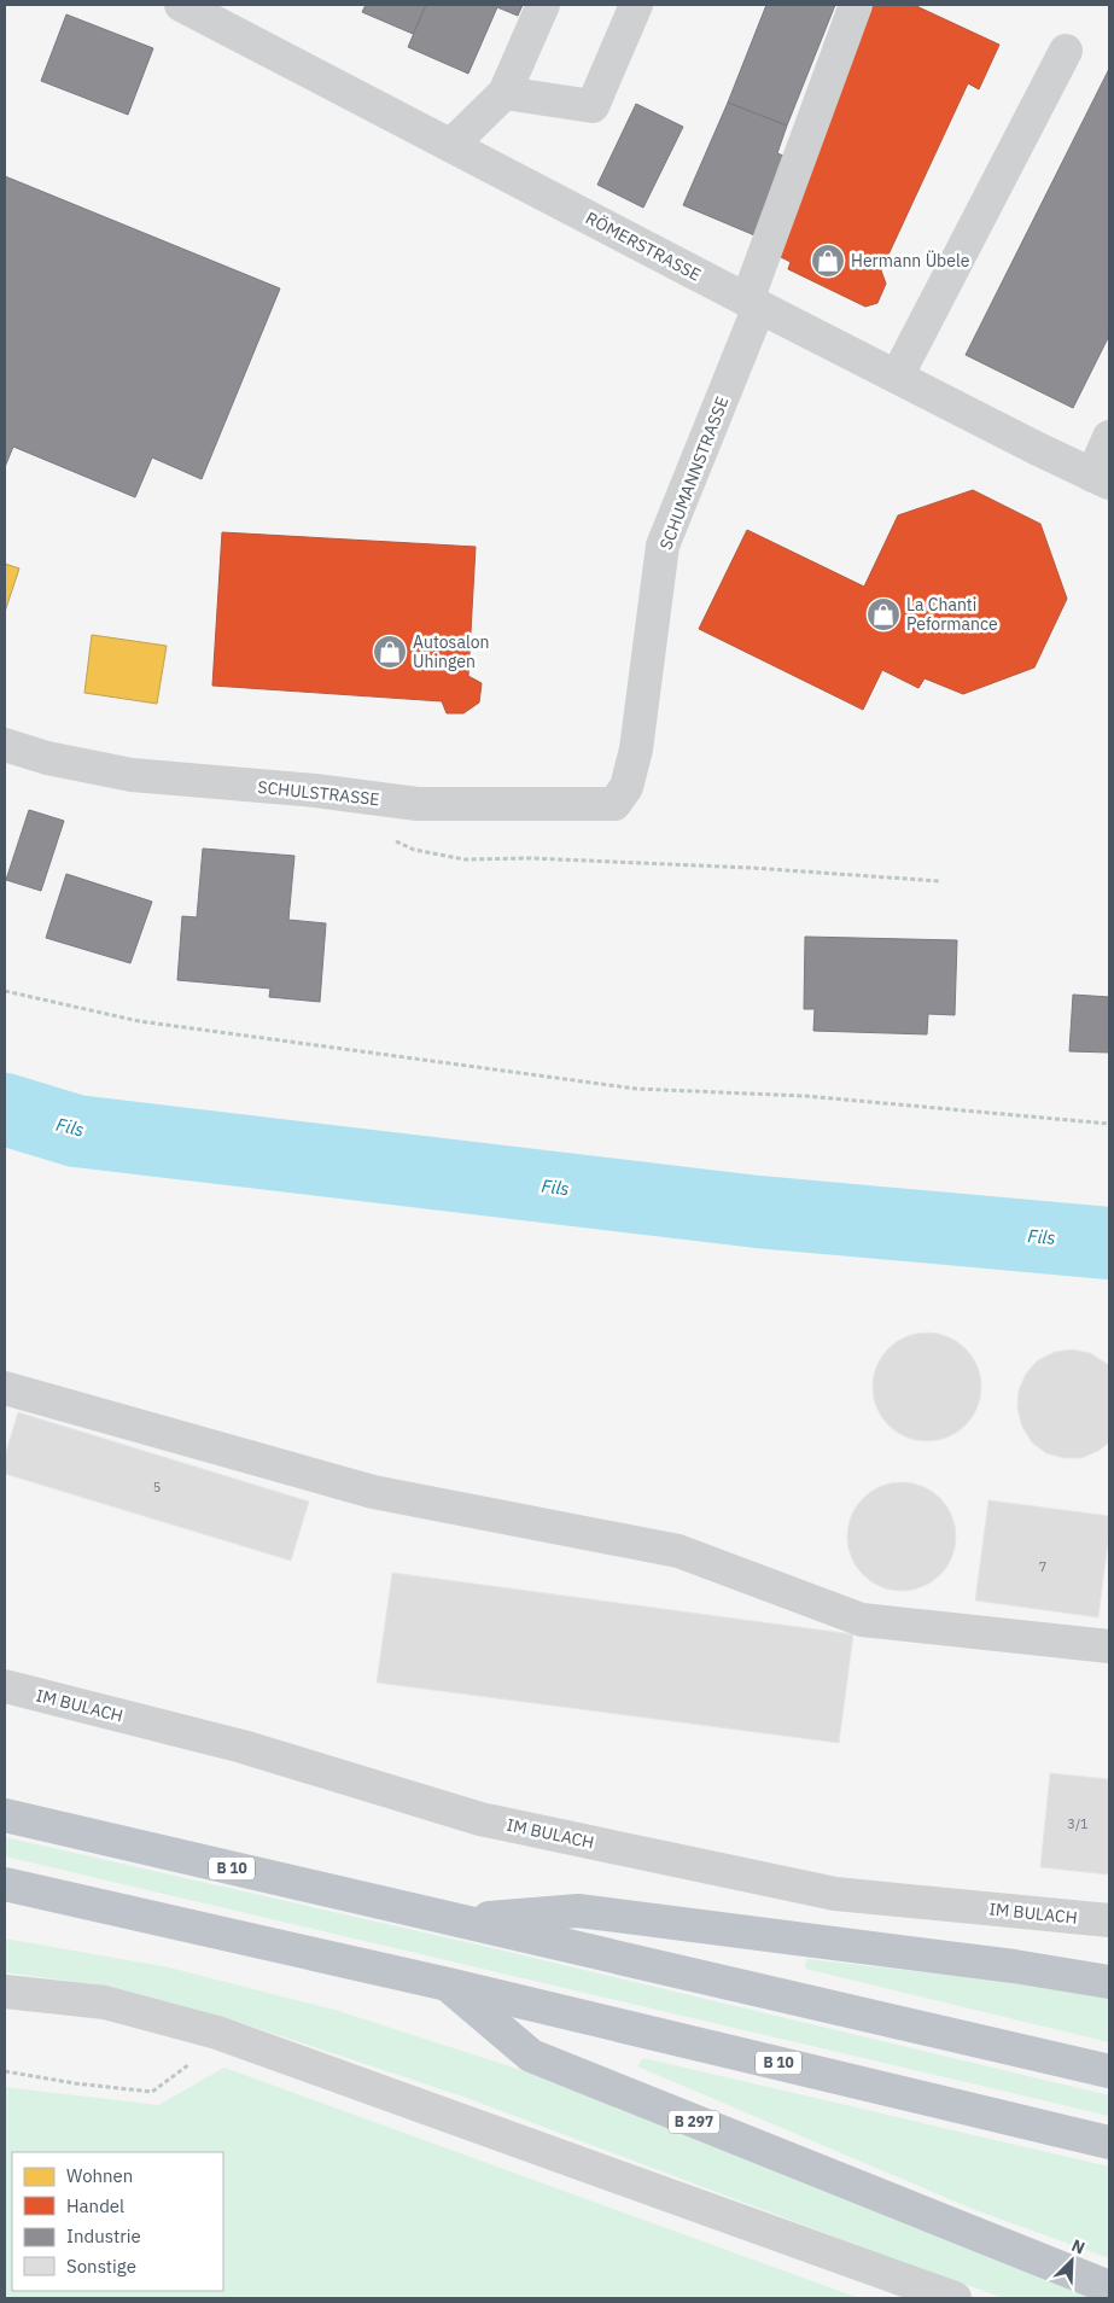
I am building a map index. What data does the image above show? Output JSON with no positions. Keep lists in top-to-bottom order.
{
  "streets": {
    "highway": ["B 10", "B 297"],
    "street": [
      "RÖMERSTRASSE",
      "SCHUMANNSTRASSE",
      "SCHULSTRASSE",
      "IM BULACH"
    ]
  },
  "crossings": [
    ["RÖMERSTRASSE", "SCHUMANNSTRASSE"],
    ["SCHUMANNSTRASSE", "SCHULSTRASSE"],
    ["B 10", "B 297"]
  ],
  "water": ["Fils"],
  "places": {
    "shop": ["Hermann Übele", "La Chanti Peformance", "Autosalon Uhingen"]
  },
  "house_numbers": ["5", "7", "3/1"],
  "legend": [
    "Wohnen",
    "Handel",
    "Industrie",
    "Sonstige"
  ],
  "north": "top right"
}
